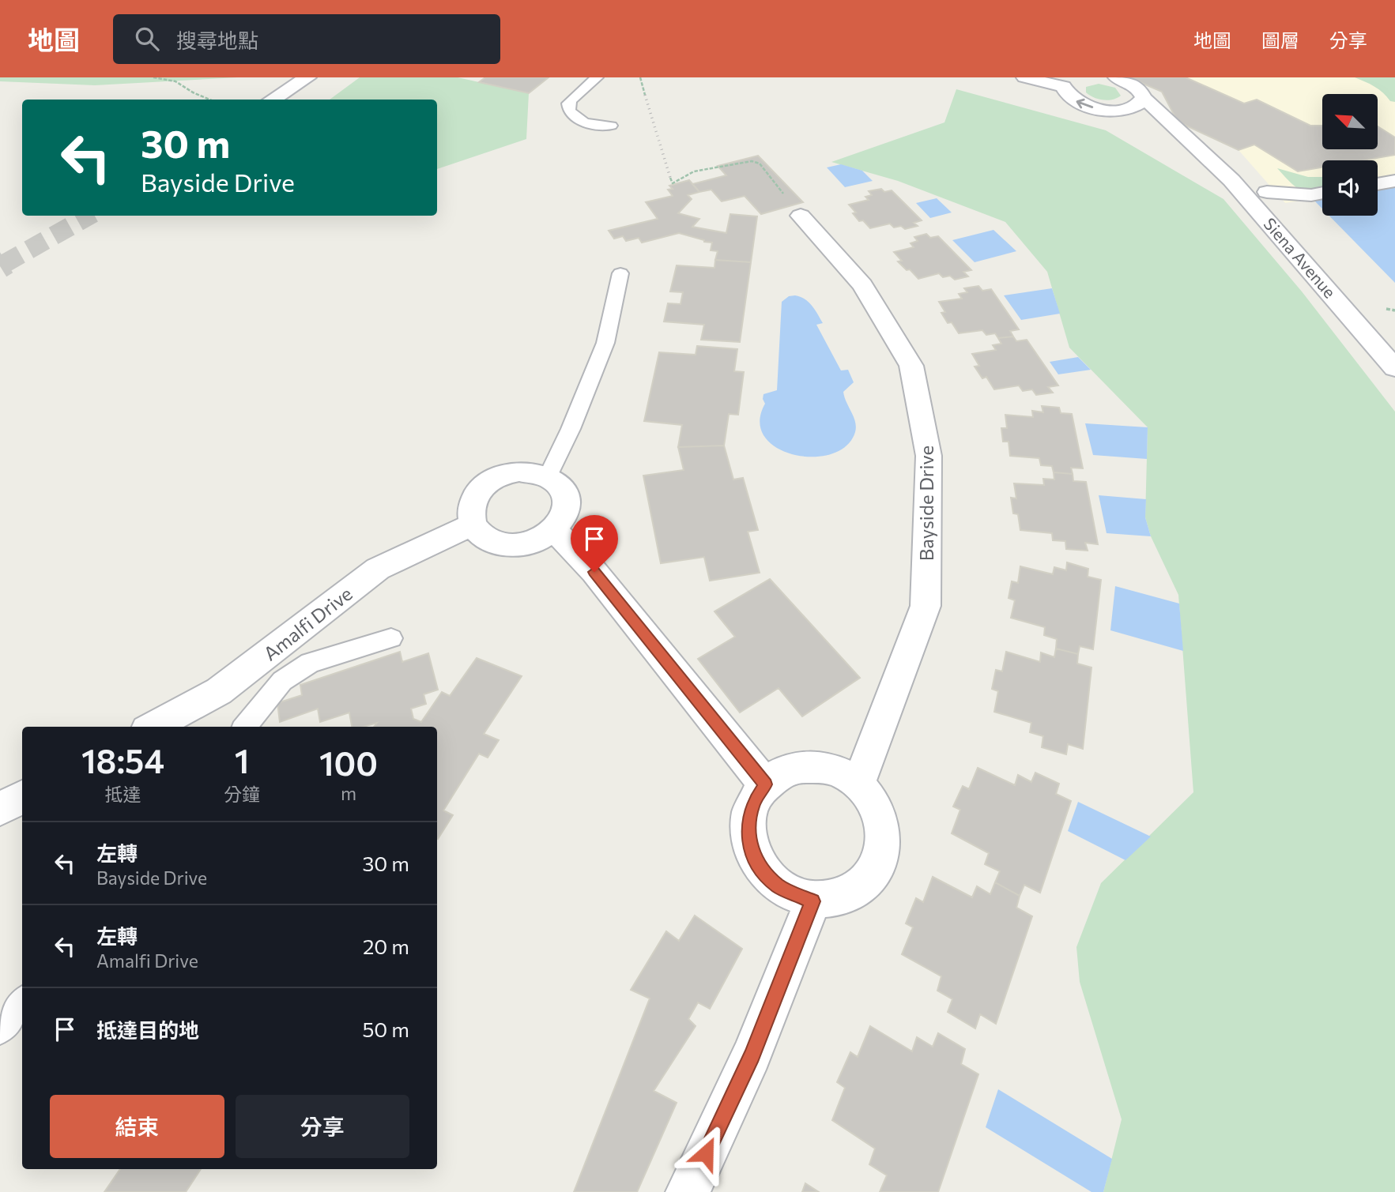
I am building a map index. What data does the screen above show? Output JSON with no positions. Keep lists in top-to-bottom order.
{
  "streets": {
    "street": ["Siena Avenue", "Bayside Drive", "Amalfi Drive"]
  },
  "north": "top left",
  "page": {
    "header": "地圖",
    "search": "搜尋地點",
    "nav": ["地圖", "圖層", "分享"],
    "turn": ["30 m", "Bayside Drive"],
    "eta": [
      "18:54",
      "抵達",
      "1",
      "分鐘",
      "100",
      "m"
    ],
    "list": [
      {
        "name": "左轉",
        "note": "Bayside Drive",
        "value": "30 m"
      },
      {
        "name": "左轉",
        "note": "Amalfi Drive",
        "value": "20 m"
      },
      {
        "name": "抵達目的地",
        "value": "50 m"
      }
    ],
    "buttons": ["結束", "分享"]
  }
}
